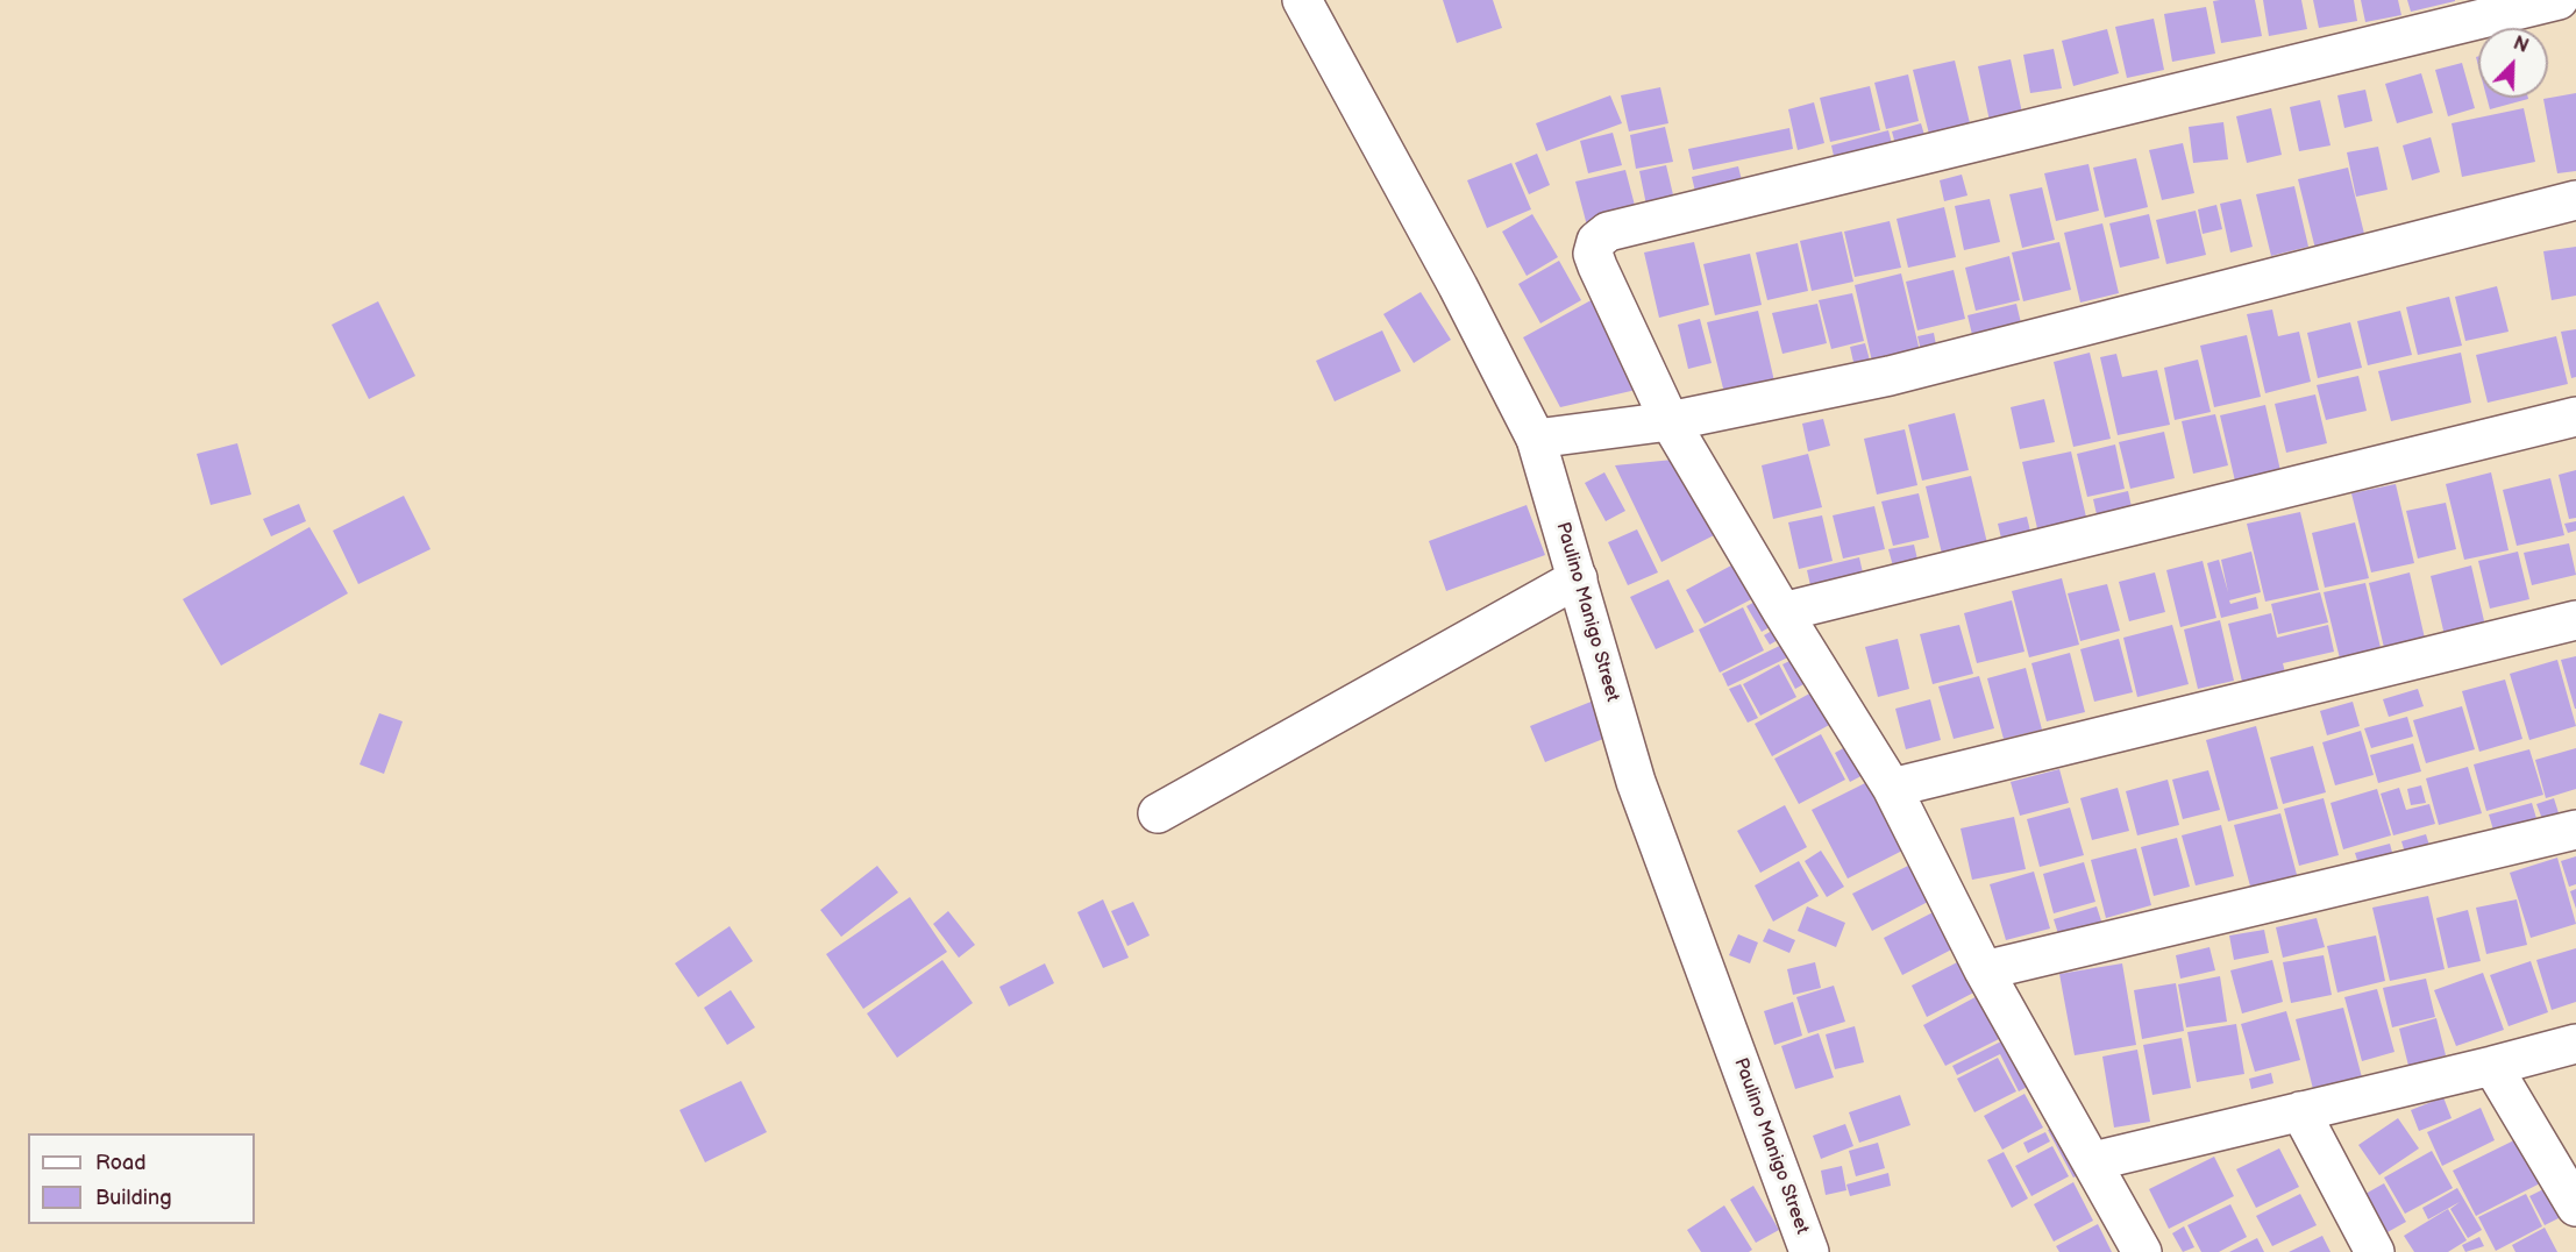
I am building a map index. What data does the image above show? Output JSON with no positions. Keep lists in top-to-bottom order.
{
  "streets": {
    "street": ["Paulino Manigo Street"]
  },
  "legend": ["Road", "Building"],
  "north": "top right"
}
